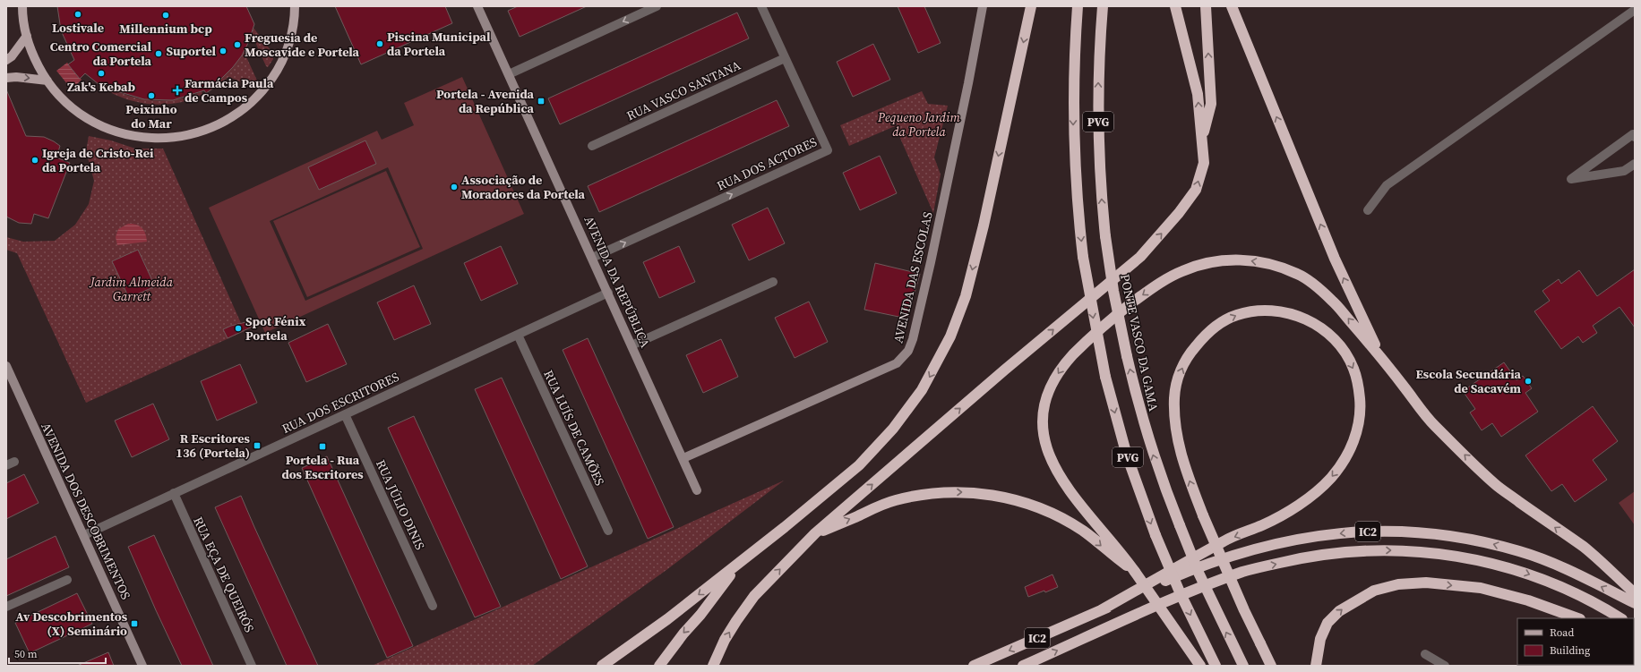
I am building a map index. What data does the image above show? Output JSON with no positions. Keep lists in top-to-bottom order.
{
  "streets": {
    "highway": ["PVG", "PONTE VASCO DA GAMA", "IC2"],
    "street": [
      "RUA VASCO SANTANA",
      "RUA DOS ACTORES",
      "AVENIDA DAS ESCOLAS",
      "AVENIDA DA REPÚBLICA",
      "RUA DOS ESCRITORES",
      "RUA LUÍS DE CAMÕES",
      "RUA JÚLIO DINIS",
      "AVENIDA DOS DESCOBRIMENTOS",
      "RUA EÇA DE QUEIRÓS"
    ]
  },
  "crossings": [
    ["RUA VASCO SANTANA", "RUA DOS ACTORES"],
    ["RUA DOS ACTORES", "AVENIDA DA REPÚBLICA"],
    ["AVENIDA DAS ESCOLAS", "AVENIDA DA REPÚBLICA"],
    ["AVENIDA DA REPÚBLICA", "RUA DOS ESCRITORES"],
    ["RUA DOS ESCRITORES", "RUA LUÍS DE CAMÕES"],
    ["RUA DOS ESCRITORES", "RUA JÚLIO DINIS"],
    ["RUA DOS ESCRITORES", "AVENIDA DOS DESCOBRIMENTOS"],
    ["RUA DOS ESCRITORES", "RUA EÇA DE QUEIRÓS"]
  ],
  "parks": ["Pequeno Jardim da Portela", "Jardim Almeida Garrett"],
  "places": {
    "other": [
      "Lostivale",
      "Millennium bcp",
      "Piscina Municipal da Portela",
      "Freguesia de Moscavide e Portela",
      "Suportel",
      "Centro Comercial da Portela",
      "Zak's Kebab",
      "Peixinho do Mar",
      "Igreja de Cristo-Rei da Portela",
      "Associação de Moradores da Portela",
      "Spot Fénix Portela",
      "Escola Secundária de Sacavém"
    ],
    "health": ["Farmácia Paula de Campos"],
    "transit": [
      "Portela - Avenida da República",
      "R Escritores 136 (Portela)",
      "Portela - Rua dos Escritores",
      "Av Descobrimentos (X) Seminário"
    ]
  },
  "legend": ["Road", "Building"],
  "scale_bar": "50 m"
}
